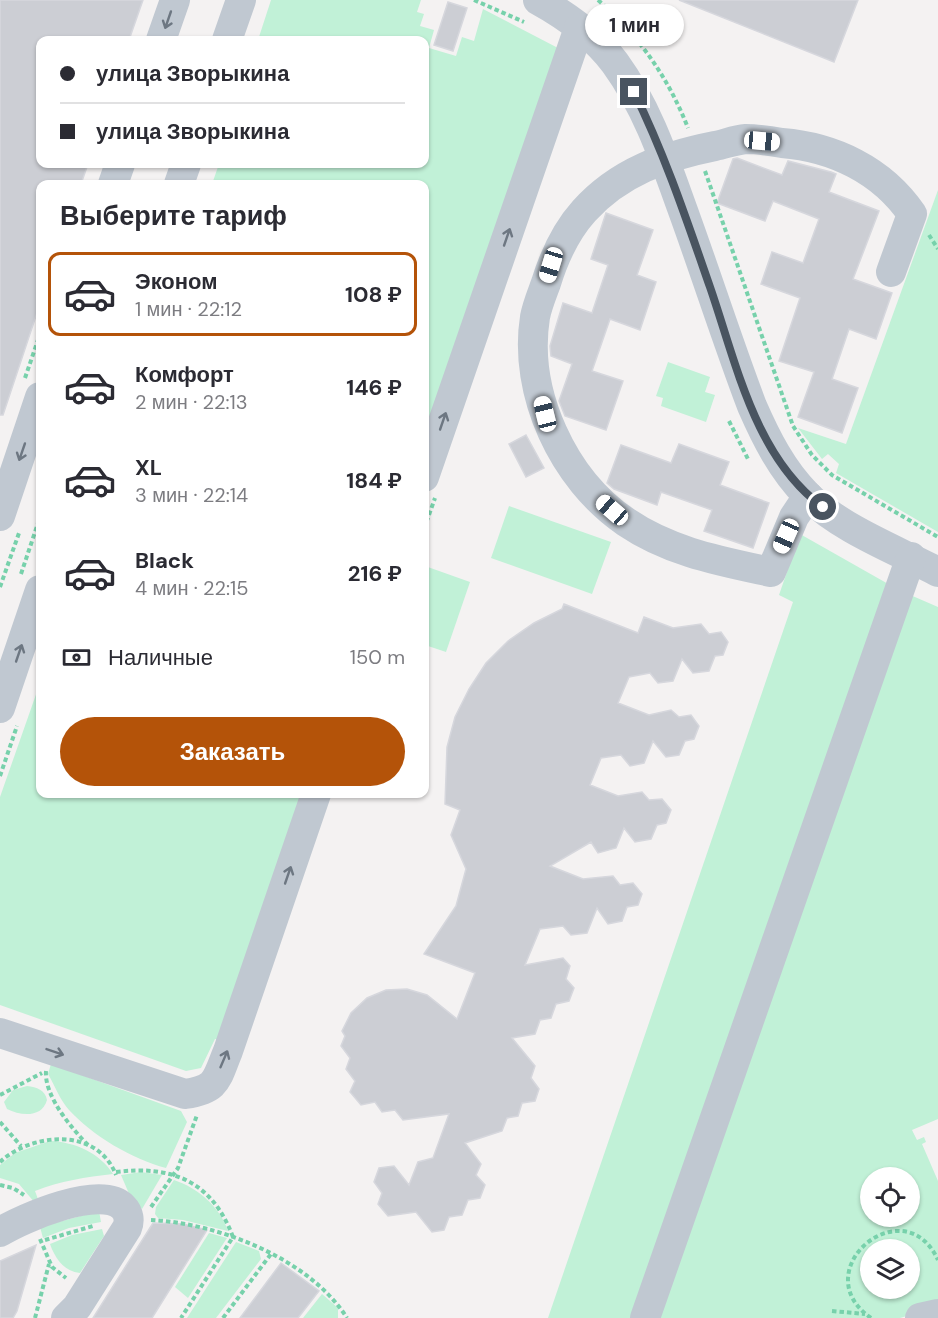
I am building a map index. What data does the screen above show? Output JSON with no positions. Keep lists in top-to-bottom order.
{
  "page": {
    "bubble": "1 мин",
    "banner": ["улица Зворыкина", "улица Зворыкина"],
    "heading": "Выберите тариф",
    "list": [
      {
        "name": "Эконом",
        "note": "1 мин · 22:12",
        "value": "108 ₽"
      },
      {
        "name": "Комфорт",
        "note": "2 мин · 22:13",
        "value": "146 ₽"
      },
      {
        "name": "XL",
        "note": "3 мин · 22:14",
        "value": "184 ₽"
      },
      {
        "name": "Black",
        "note": "4 мин · 22:15",
        "value": "216 ₽"
      }
    ],
    "pay": ["Наличные", "150 m"],
    "buttons": "Заказать"
  }
}
